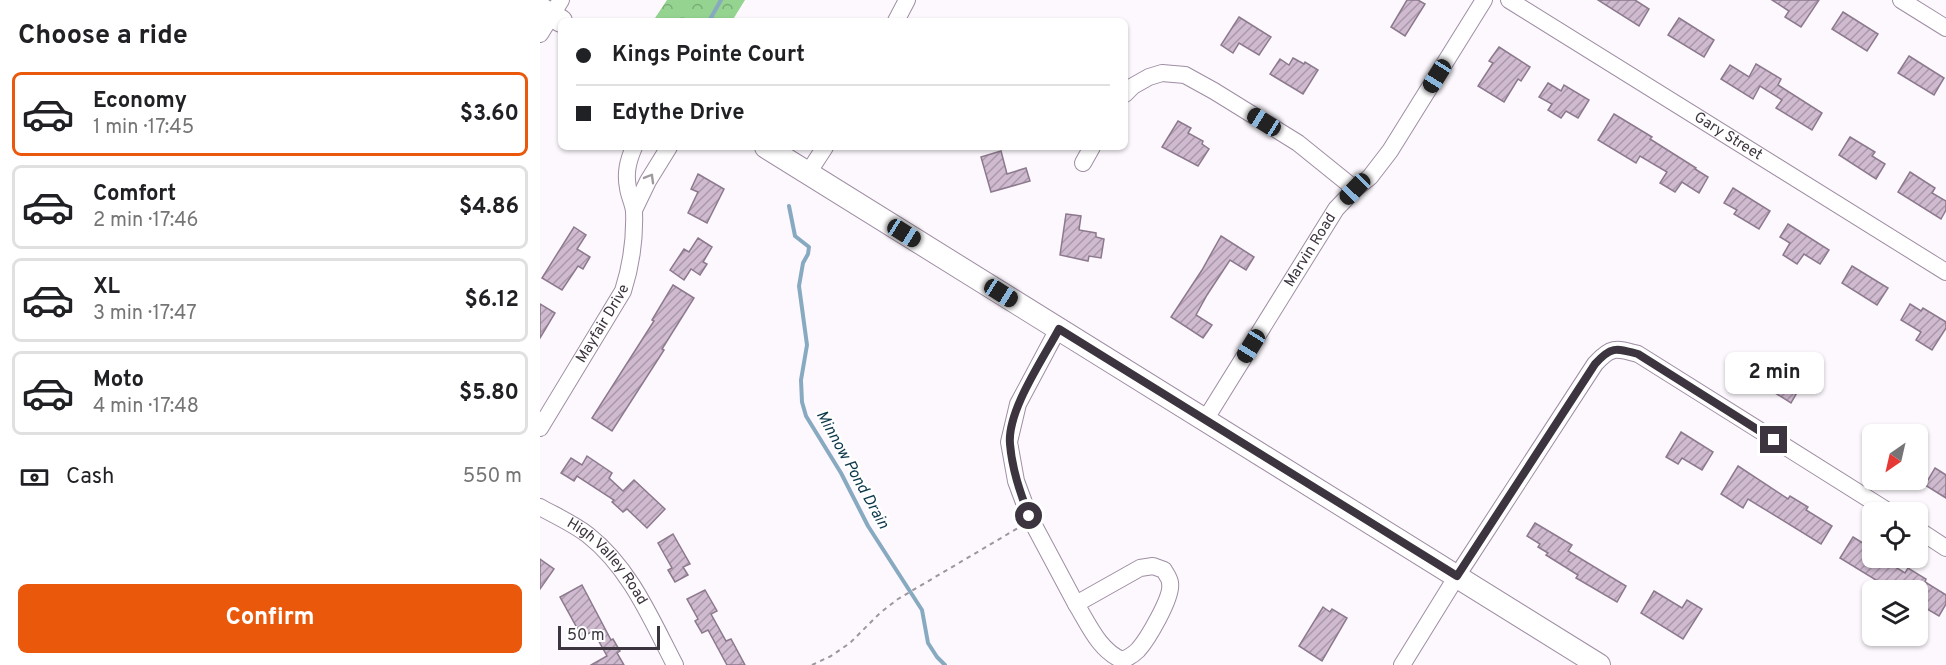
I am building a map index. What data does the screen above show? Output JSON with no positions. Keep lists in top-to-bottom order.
{
  "streets": {
    "street": [
      "Gary Street",
      "Marvin Road",
      "Mayfair Drive",
      "High Valley Road"
    ]
  },
  "water": ["Minnow Pond Drain"],
  "scale_bar": "50 m",
  "north": "bottom left",
  "page": {
    "heading": "Choose a ride",
    "banner": ["Kings Pointe Court", "Edythe Drive"],
    "list": [
      {
        "name": "Economy",
        "note": "1 min · 17:45",
        "value": "$3.60"
      },
      {
        "name": "Comfort",
        "note": "2 min · 17:46",
        "value": "$4.86"
      },
      {
        "name": "XL",
        "note": "3 min · 17:47",
        "value": "$6.12"
      },
      {
        "name": "Moto",
        "note": "4 min · 17:48",
        "value": "$5.80"
      }
    ],
    "bubble": "2 min",
    "pay": ["Cash", "550 m"],
    "buttons": "Confirm",
    "scale": "50 m"
  }
}
